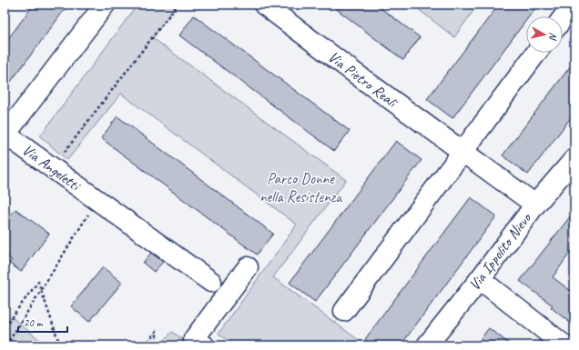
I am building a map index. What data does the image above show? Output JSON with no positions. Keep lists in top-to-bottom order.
{
  "streets": {
    "street": ["Via Pietro Reali", "Via Angeletti", "Via Ippolito Nievo"]
  },
  "crossings": [
    ["Via Pietro Reali", "Via Ippolito Nievo"]
  ],
  "parks": ["Parco Donne nella Resistenza"],
  "scale_bar": "20 m",
  "north": "right"
}
